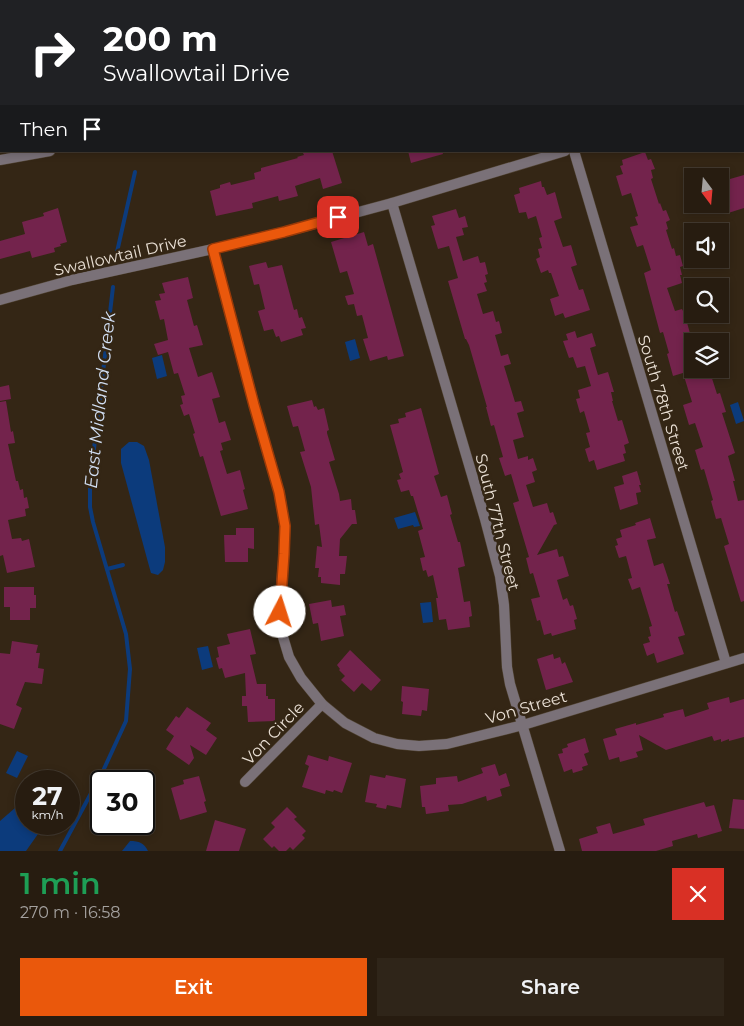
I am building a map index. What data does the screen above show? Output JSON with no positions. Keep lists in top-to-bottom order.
{
  "streets": {
    "street": [
      "Swallowtail Drive",
      "South 78th Street",
      "South 77th Street",
      "Von Street",
      "Von Circle"
    ]
  },
  "crossings": [
    ["Swallowtail Drive", "South 77th Street"],
    ["Swallowtail Drive", "Von Street"],
    ["South 78th Street", "Von Street"],
    ["South 77th Street", "Von Street"],
    ["Von Street", "Von Circle"]
  ],
  "water": ["East Midland Creek"],
  "north": "bottom",
  "page": {
    "turn": ["200 m", "Swallowtail Drive"],
    "then": "Then",
    "speed": "27 km/h",
    "limit": "30",
    "heading": ["1 min", "270 m · 16:58"],
    "buttons": ["Exit", "Share"]
  }
}
